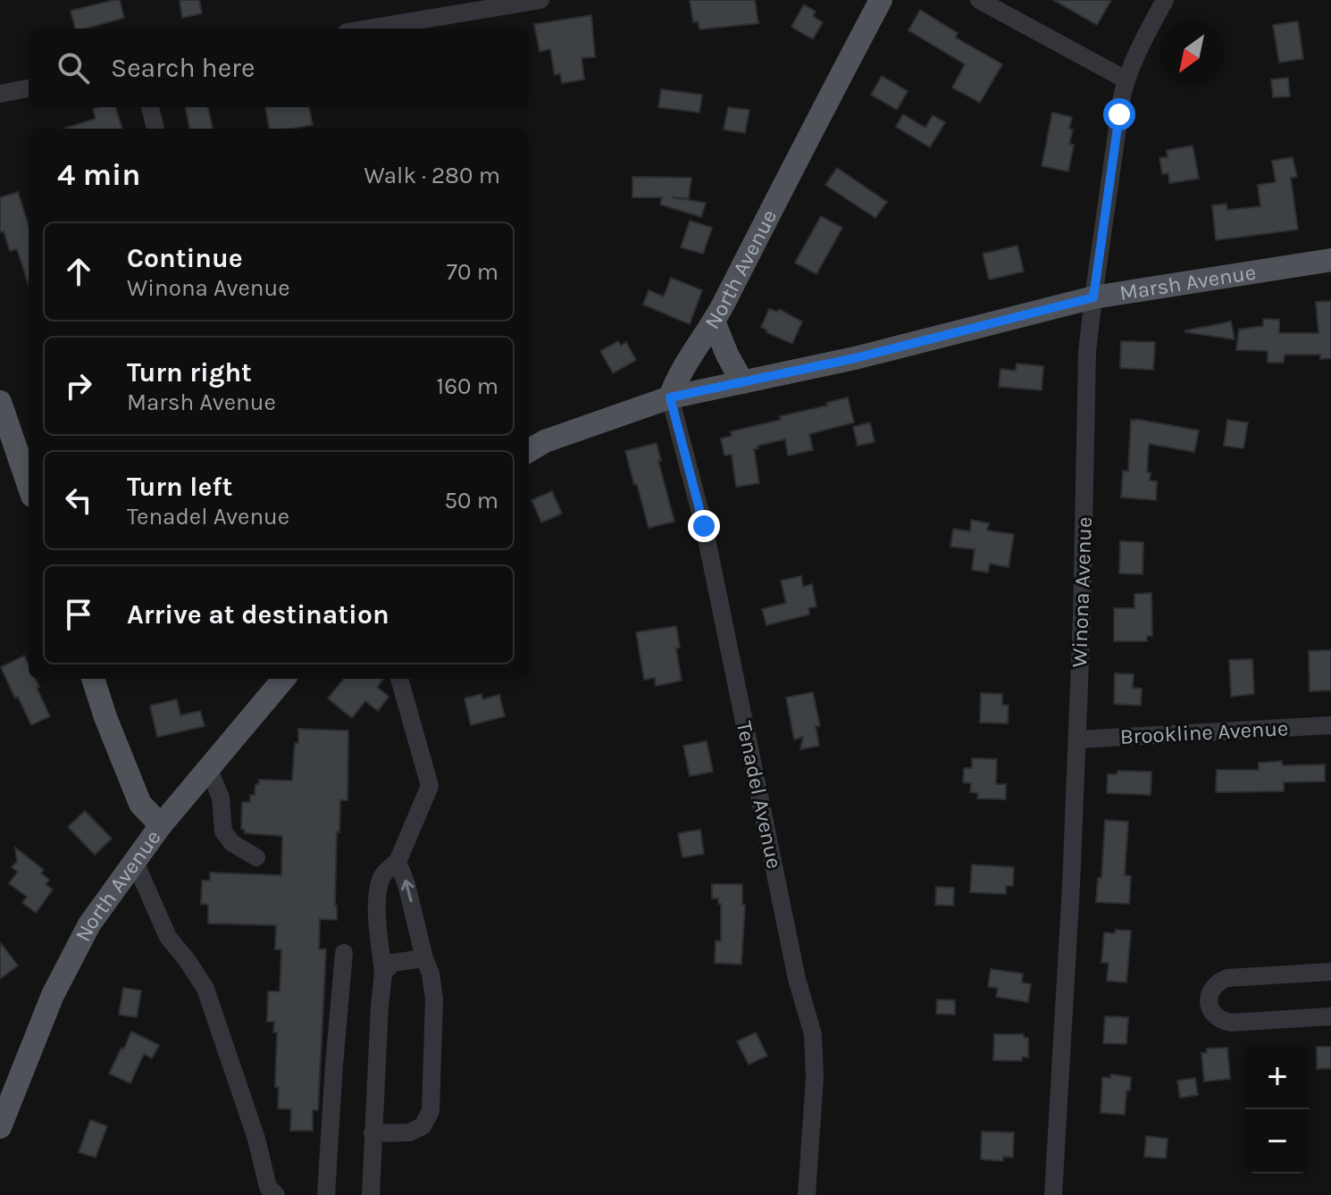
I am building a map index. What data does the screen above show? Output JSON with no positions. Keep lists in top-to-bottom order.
{
  "streets": {
    "main road": ["North Avenue", "Marsh Avenue"],
    "street": ["Winona Avenue", "Brookline Avenue", "Tenadel Avenue"]
  },
  "crossings": [
    ["North Avenue", "Marsh Avenue"],
    ["North Avenue", "Tenadel Avenue"],
    ["Marsh Avenue", "Winona Avenue"],
    ["Marsh Avenue", "Tenadel Avenue"],
    ["Winona Avenue", "Brookline Avenue"]
  ],
  "north": "bottom left",
  "page": {
    "search": "Search here",
    "heading": ["4 min", "Walk · 280 m"],
    "list": [
      ["Continue", "Winona Avenue", "70 m"],
      ["Turn right", "Marsh Avenue", "160 m"],
      ["Turn left", "Tenadel Avenue", "50 m"],
      "Arrive at destination"
    ],
    "map_buttons": ["+", "−"]
  }
}
